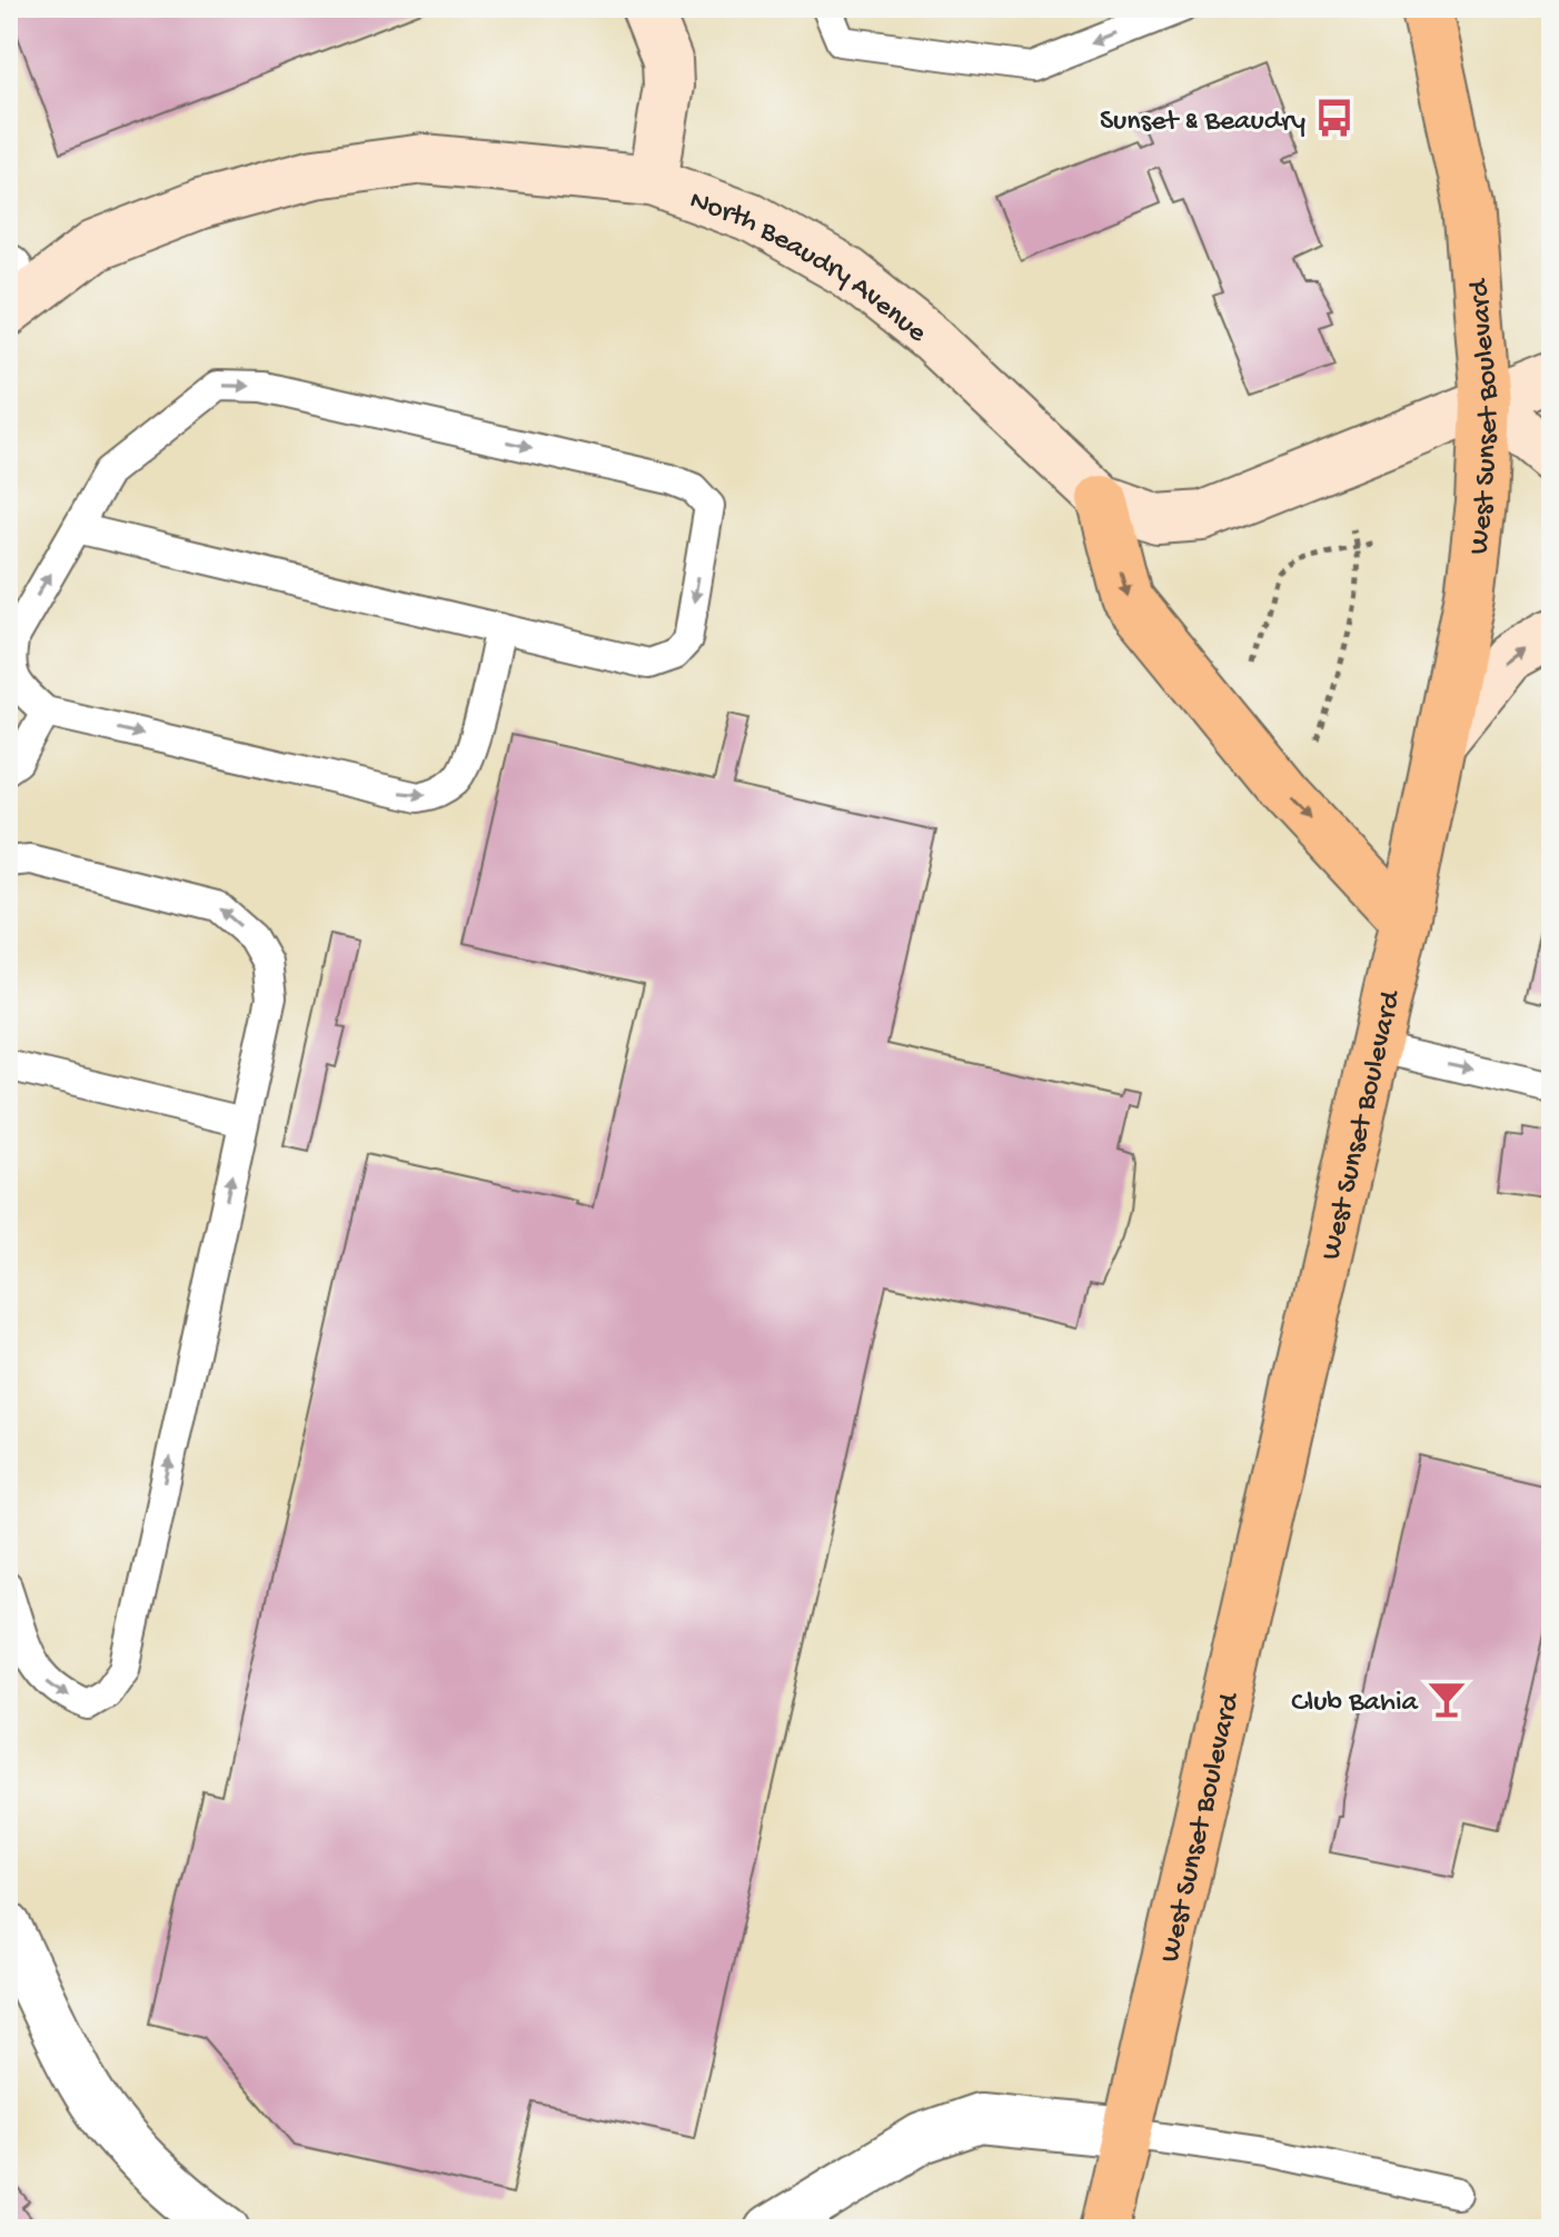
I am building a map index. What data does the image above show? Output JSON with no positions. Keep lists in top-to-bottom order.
{
  "streets": {
    "main road": ["West Sunset Boulevard"],
    "street": ["North Beaudry Avenue"]
  },
  "crossings": [
    ["North Beaudry Avenue", "West Sunset Boulevard"]
  ],
  "places": {
    "bus stop": ["Sunset & Beaudry"],
    "bar": ["Club Bahia"]
  }
}
